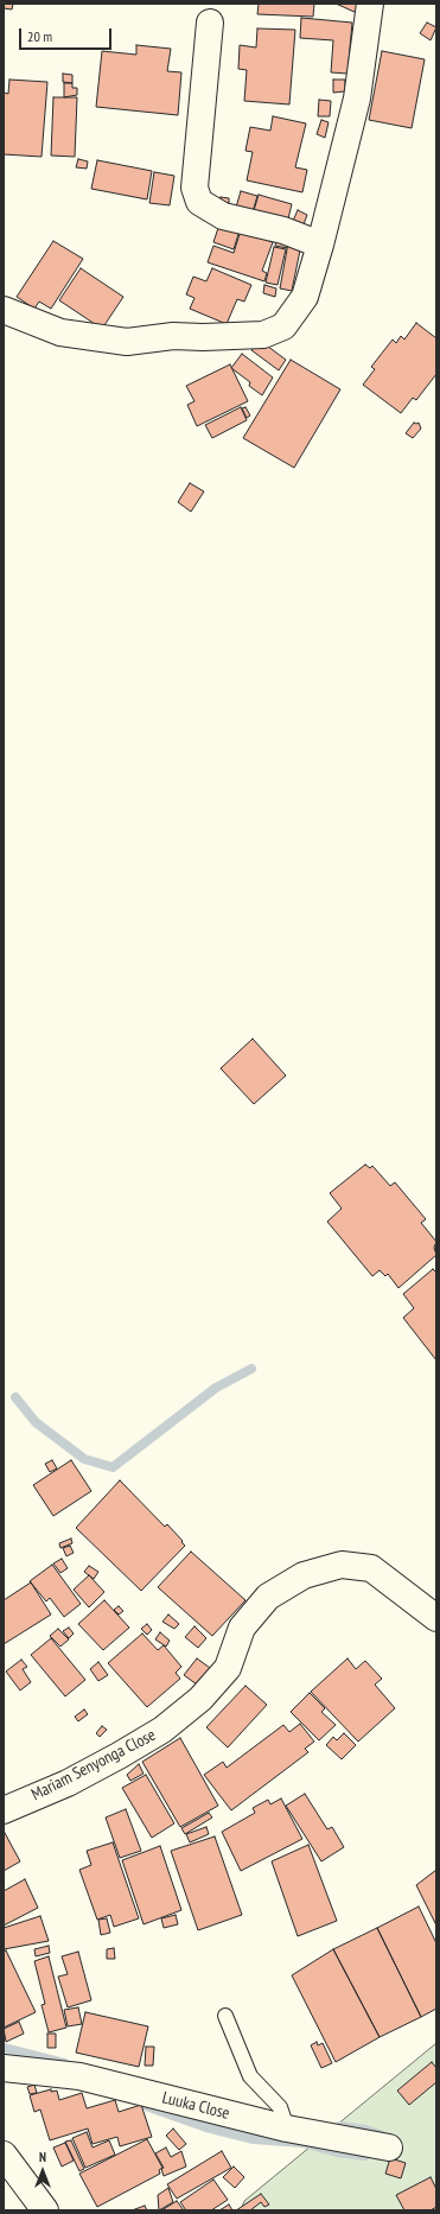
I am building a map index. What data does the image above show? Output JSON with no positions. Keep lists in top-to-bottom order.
{
  "streets": {
    "street": ["Mariam Senyonga Close", "Luuka Close"]
  },
  "scale_bar": "20 m",
  "north": "top"
}
